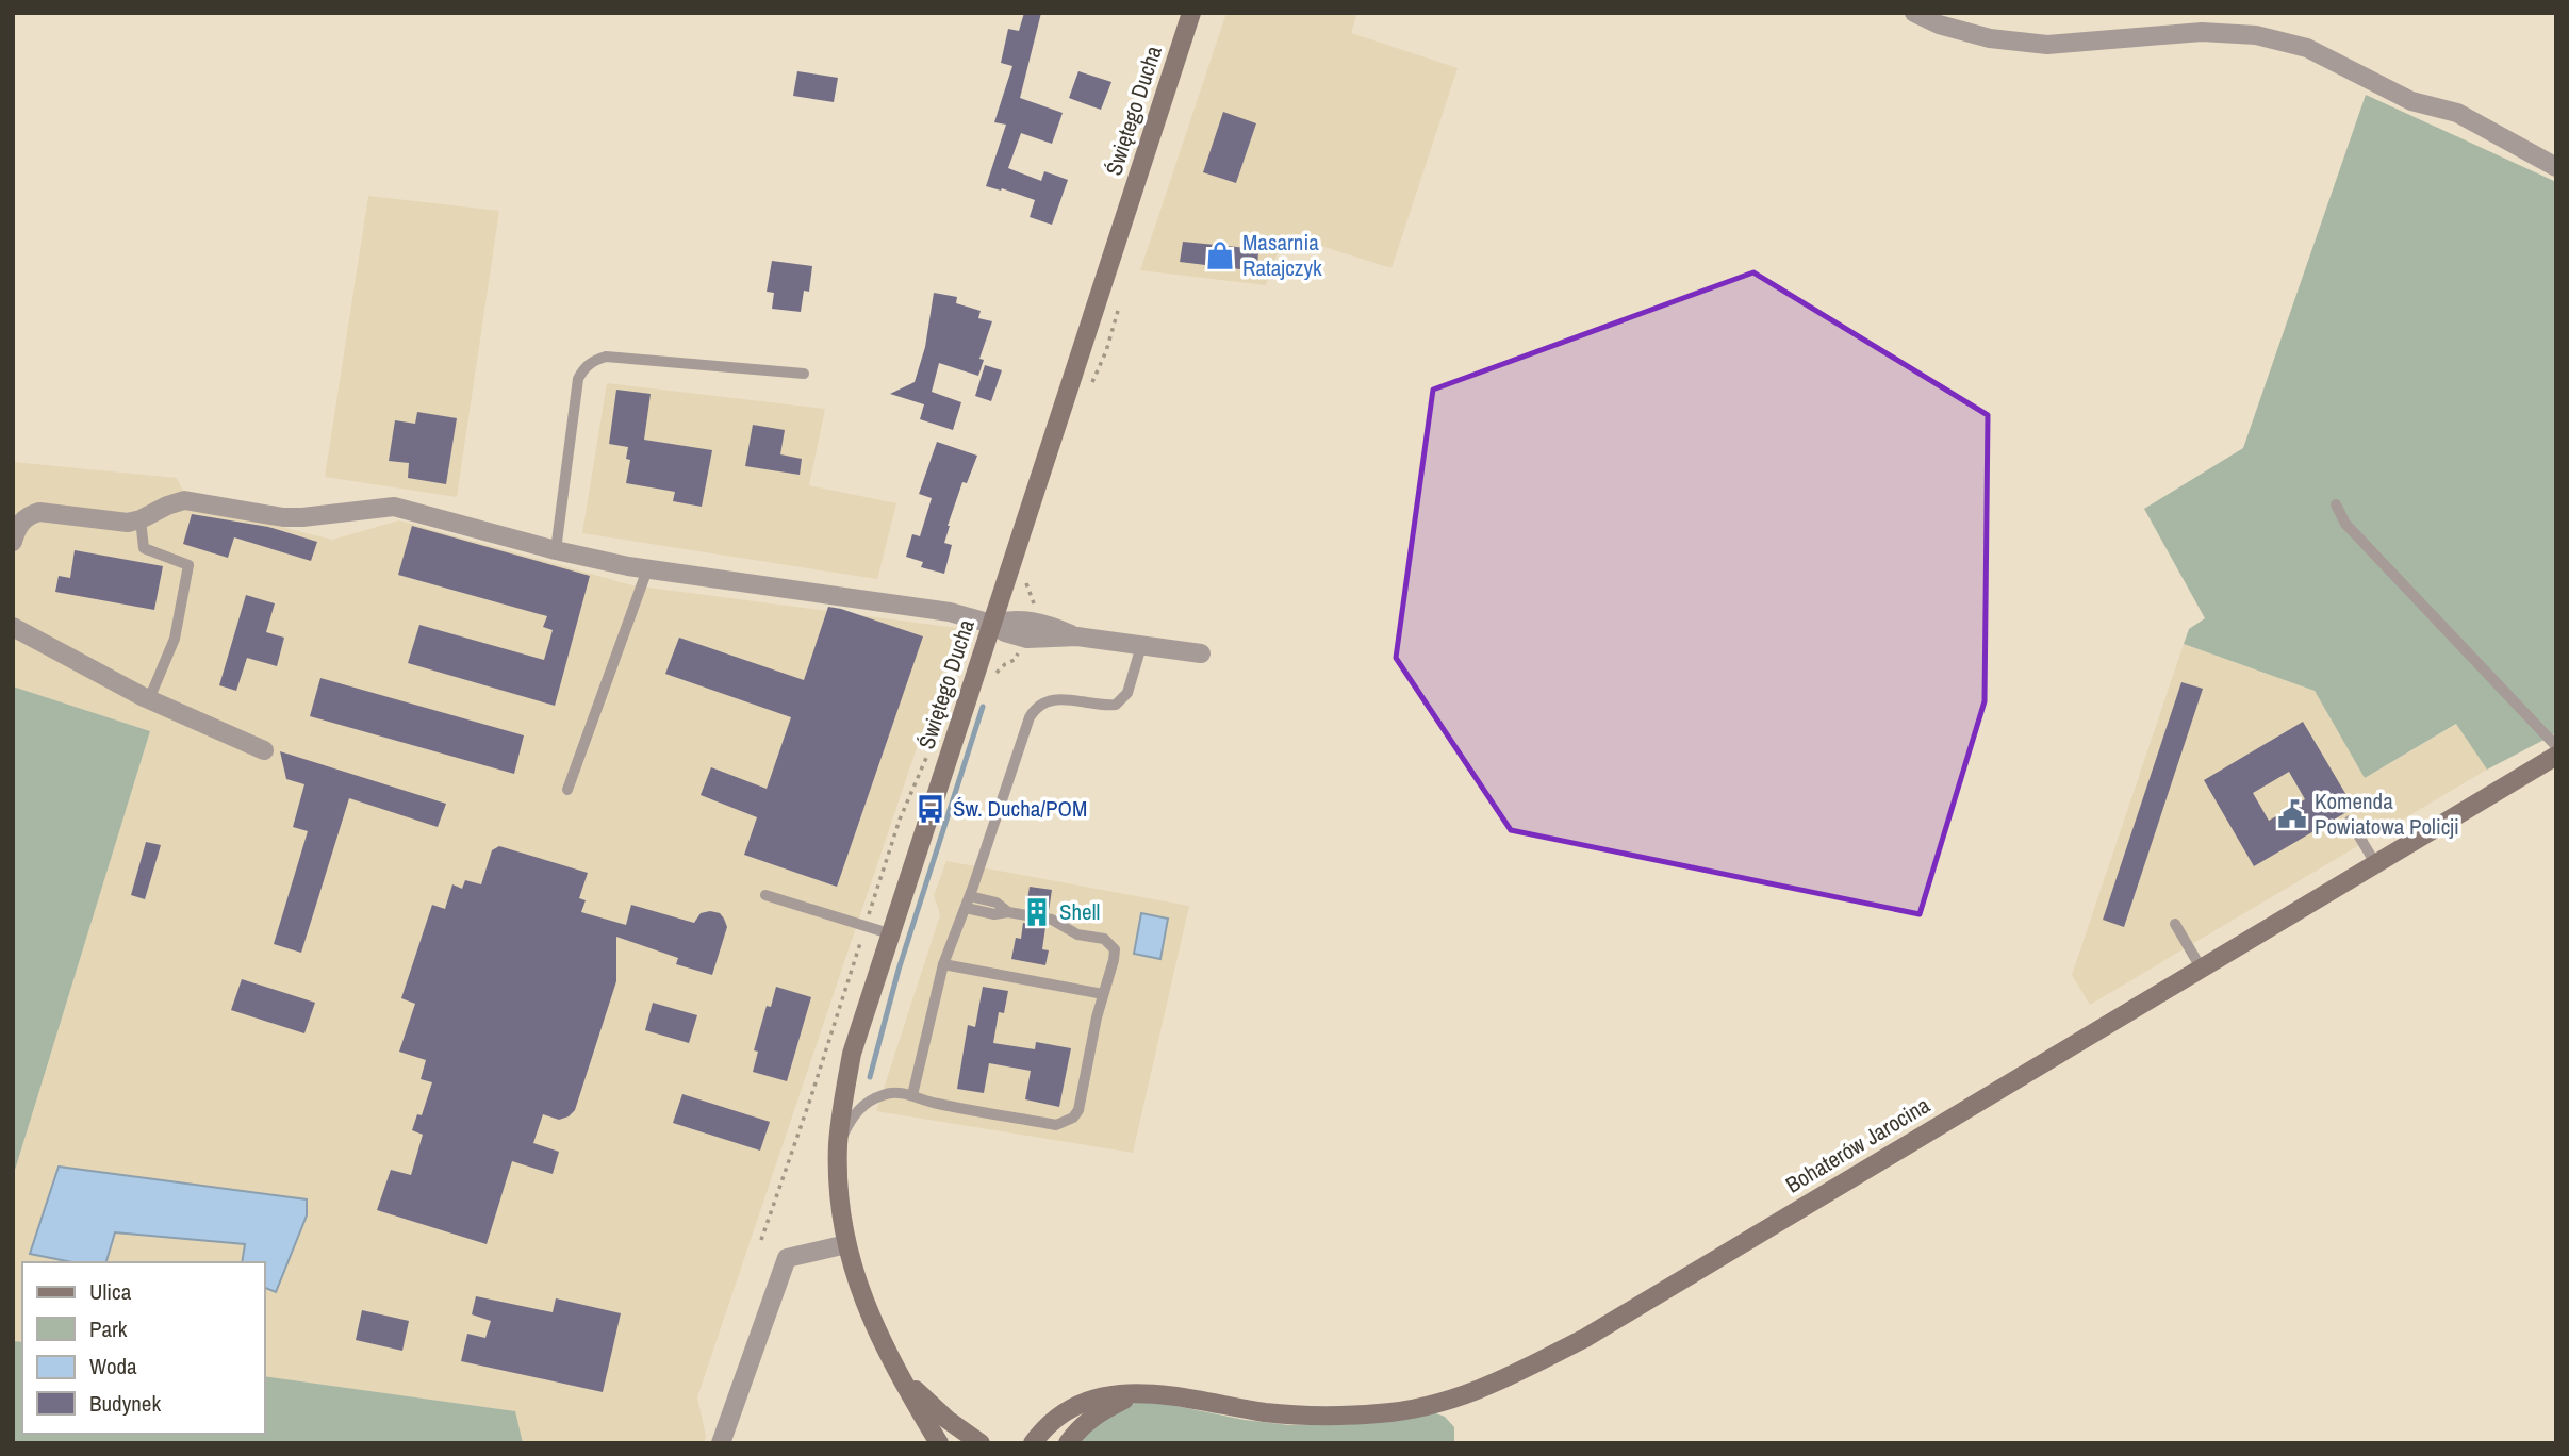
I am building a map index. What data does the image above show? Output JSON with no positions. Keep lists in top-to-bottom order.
{
  "streets": {
    "street": ["Świętego Ducha", "Bohaterów Jarocina"]
  },
  "places": {
    "shop": ["Masarnia Ratajczyk"],
    "bus stop": ["Św. Ducha/POM"],
    "public building": ["Komenda Powiatowa Policji"],
    "building": ["Shell"]
  },
  "legend": [
    "Ulica",
    "Park",
    "Woda",
    "Budynek"
  ]
}
